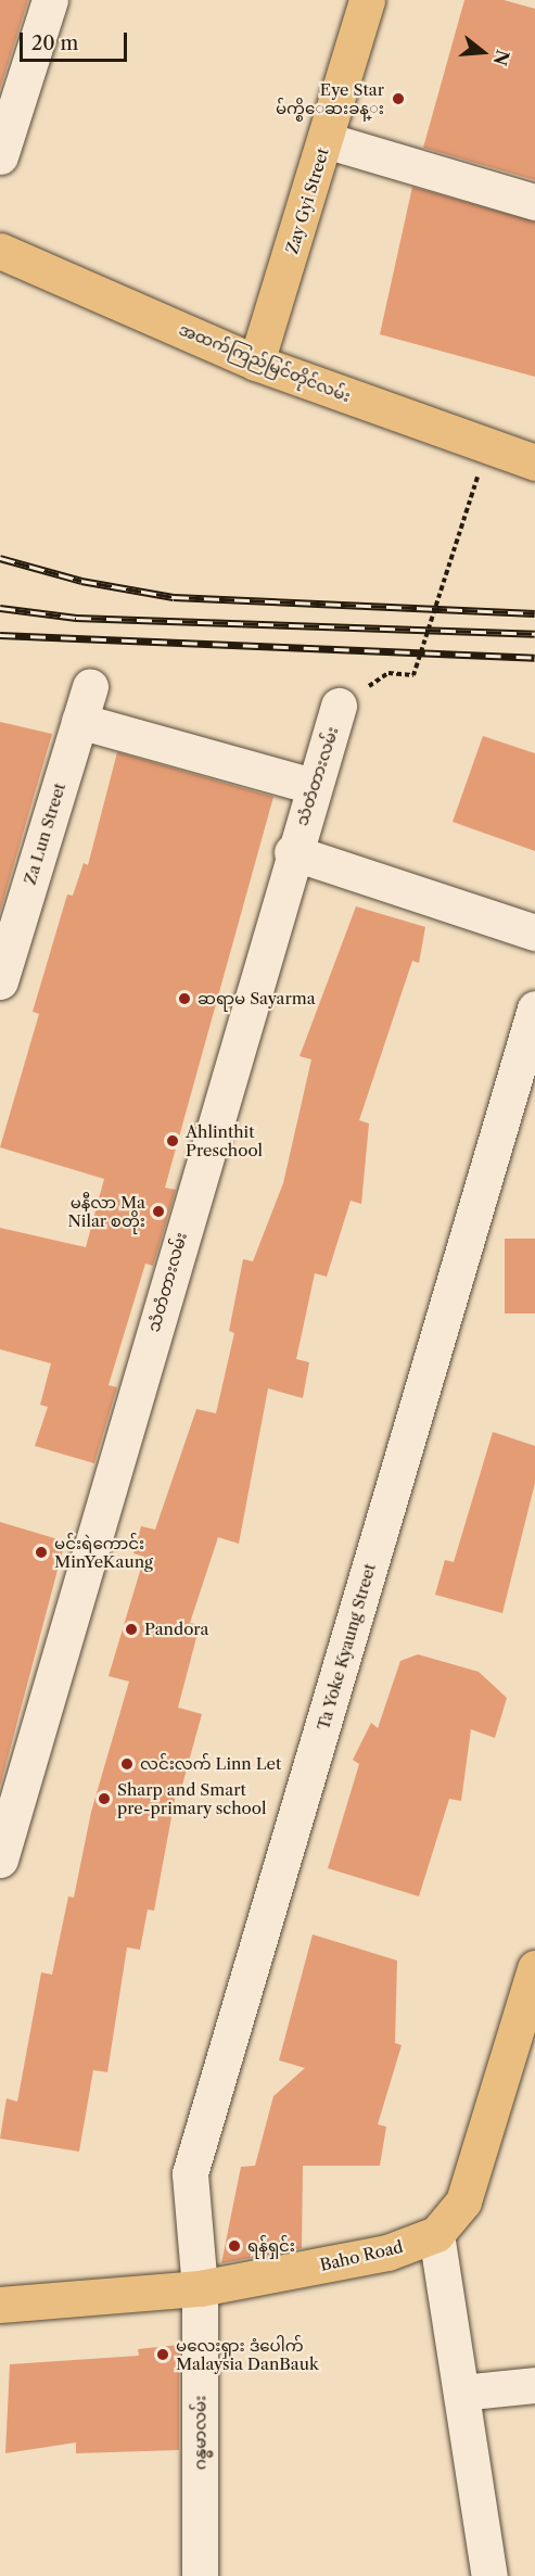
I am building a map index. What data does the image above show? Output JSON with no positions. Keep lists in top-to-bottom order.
{
  "streets": {
    "main road": ["Zay Gyi Street", "အထက်ကြည်မြင်တိုင်လမ်း", "Baho Road"],
    "street": [
      "သံတံတားလမ်း",
      "Za Lun Street",
      "Ta Yoke Kyaung Street",
      "ဂန္ဓမာလမ်း"
    ]
  },
  "crossings": [
    ["Zay Gyi Street", "အထက်ကြည်မြင်တိုင်လမ်း"],
    ["Ta Yoke Kyaung Street", "Baho Road"],
    ["Ta Yoke Kyaung Street", "ဂန္ဓမာလမ်း"],
    ["Baho Road", "ဂန္ဓမာလမ်း"]
  ],
  "places": [
    "Eye Star မ်က္စိေဆးခန္း",
    "ဆရာမ Sayarma",
    "Ahlinthit Preschool",
    "မနီလာ Ma Nilar စတိုး",
    "မင်းရဲကောင်း MinYeKaung",
    "Pandora",
    "လင်းလက် Linn Let",
    "Sharp and Smart pre-primary school",
    "ရန်ရှင်း",
    "မလေးရှား ဒံပေါက် Malaysia DanBauk"
  ],
  "scale_bar": "20 m",
  "north": "right"
}
